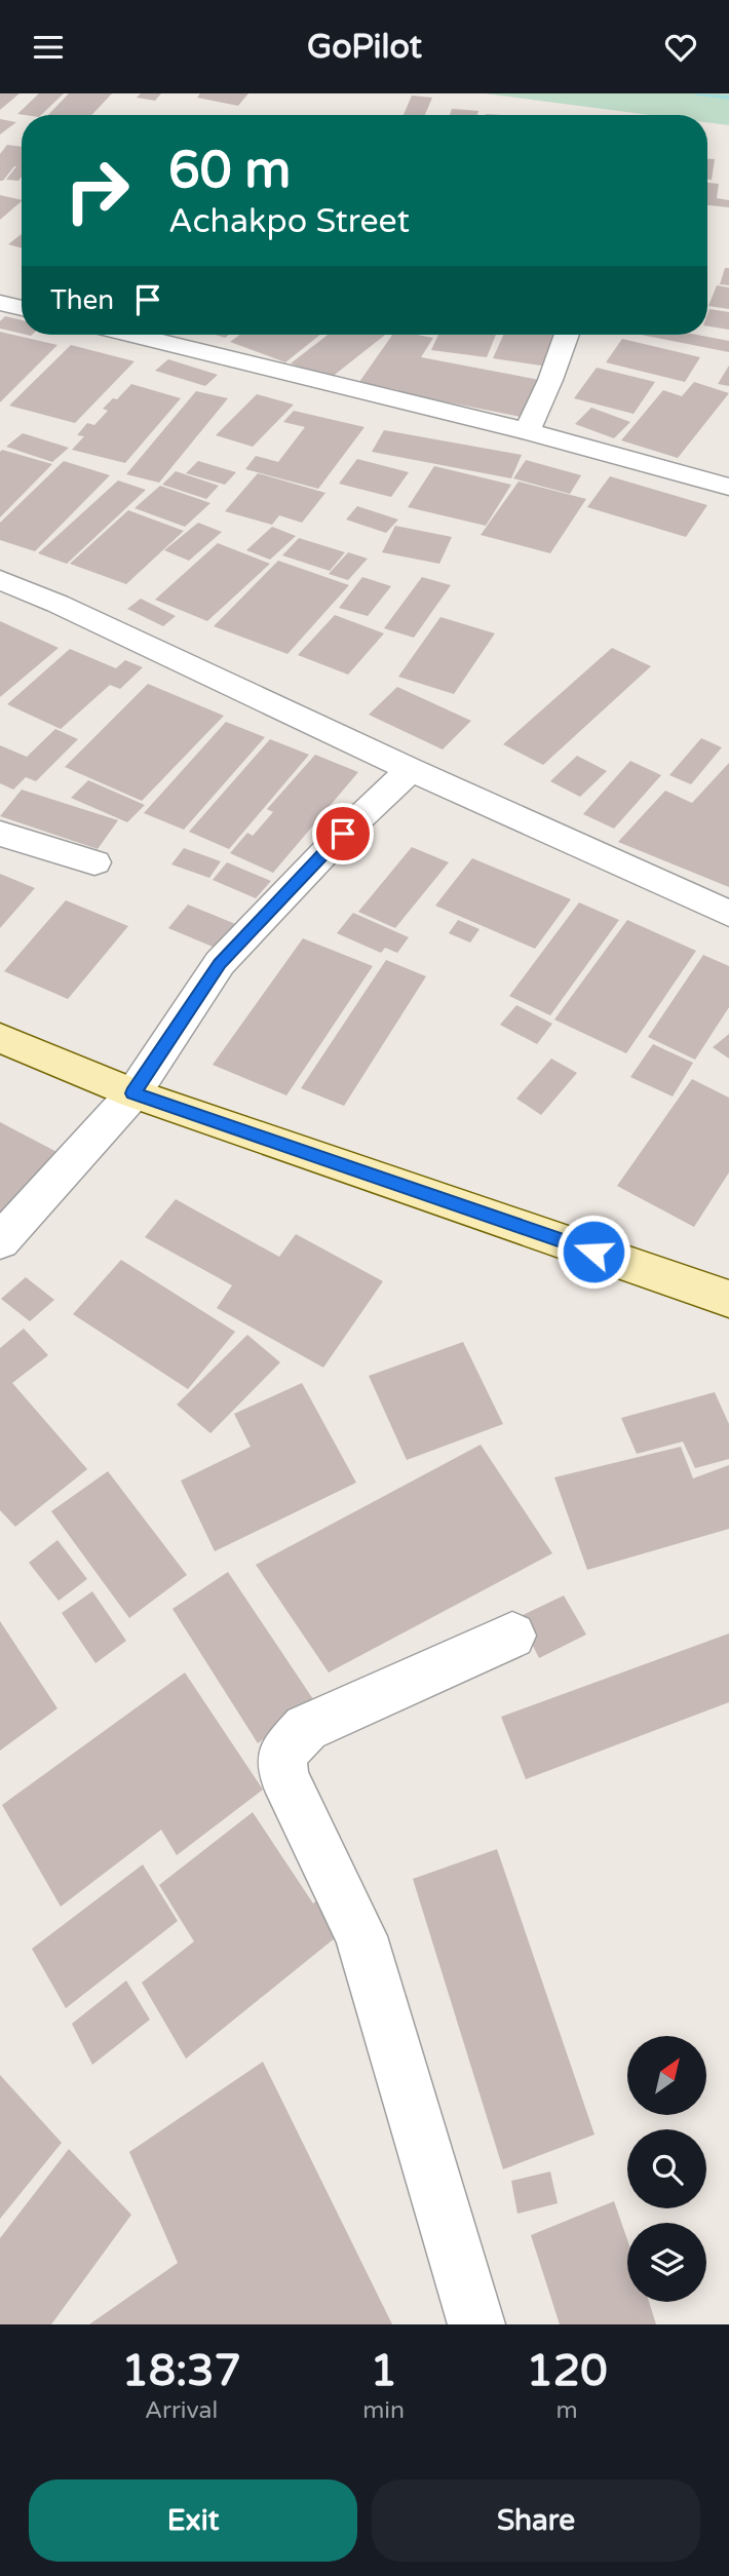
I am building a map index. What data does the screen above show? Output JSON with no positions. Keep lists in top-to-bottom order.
{
  "north": "top right",
  "page": {
    "header": "GoPilot",
    "turn": ["60 m", "Achakpo Street"],
    "then": "Then",
    "eta": [
      "18:37",
      "Arrival",
      "1",
      "min",
      "120",
      "m"
    ],
    "buttons": ["Exit", "Share"]
  }
}
